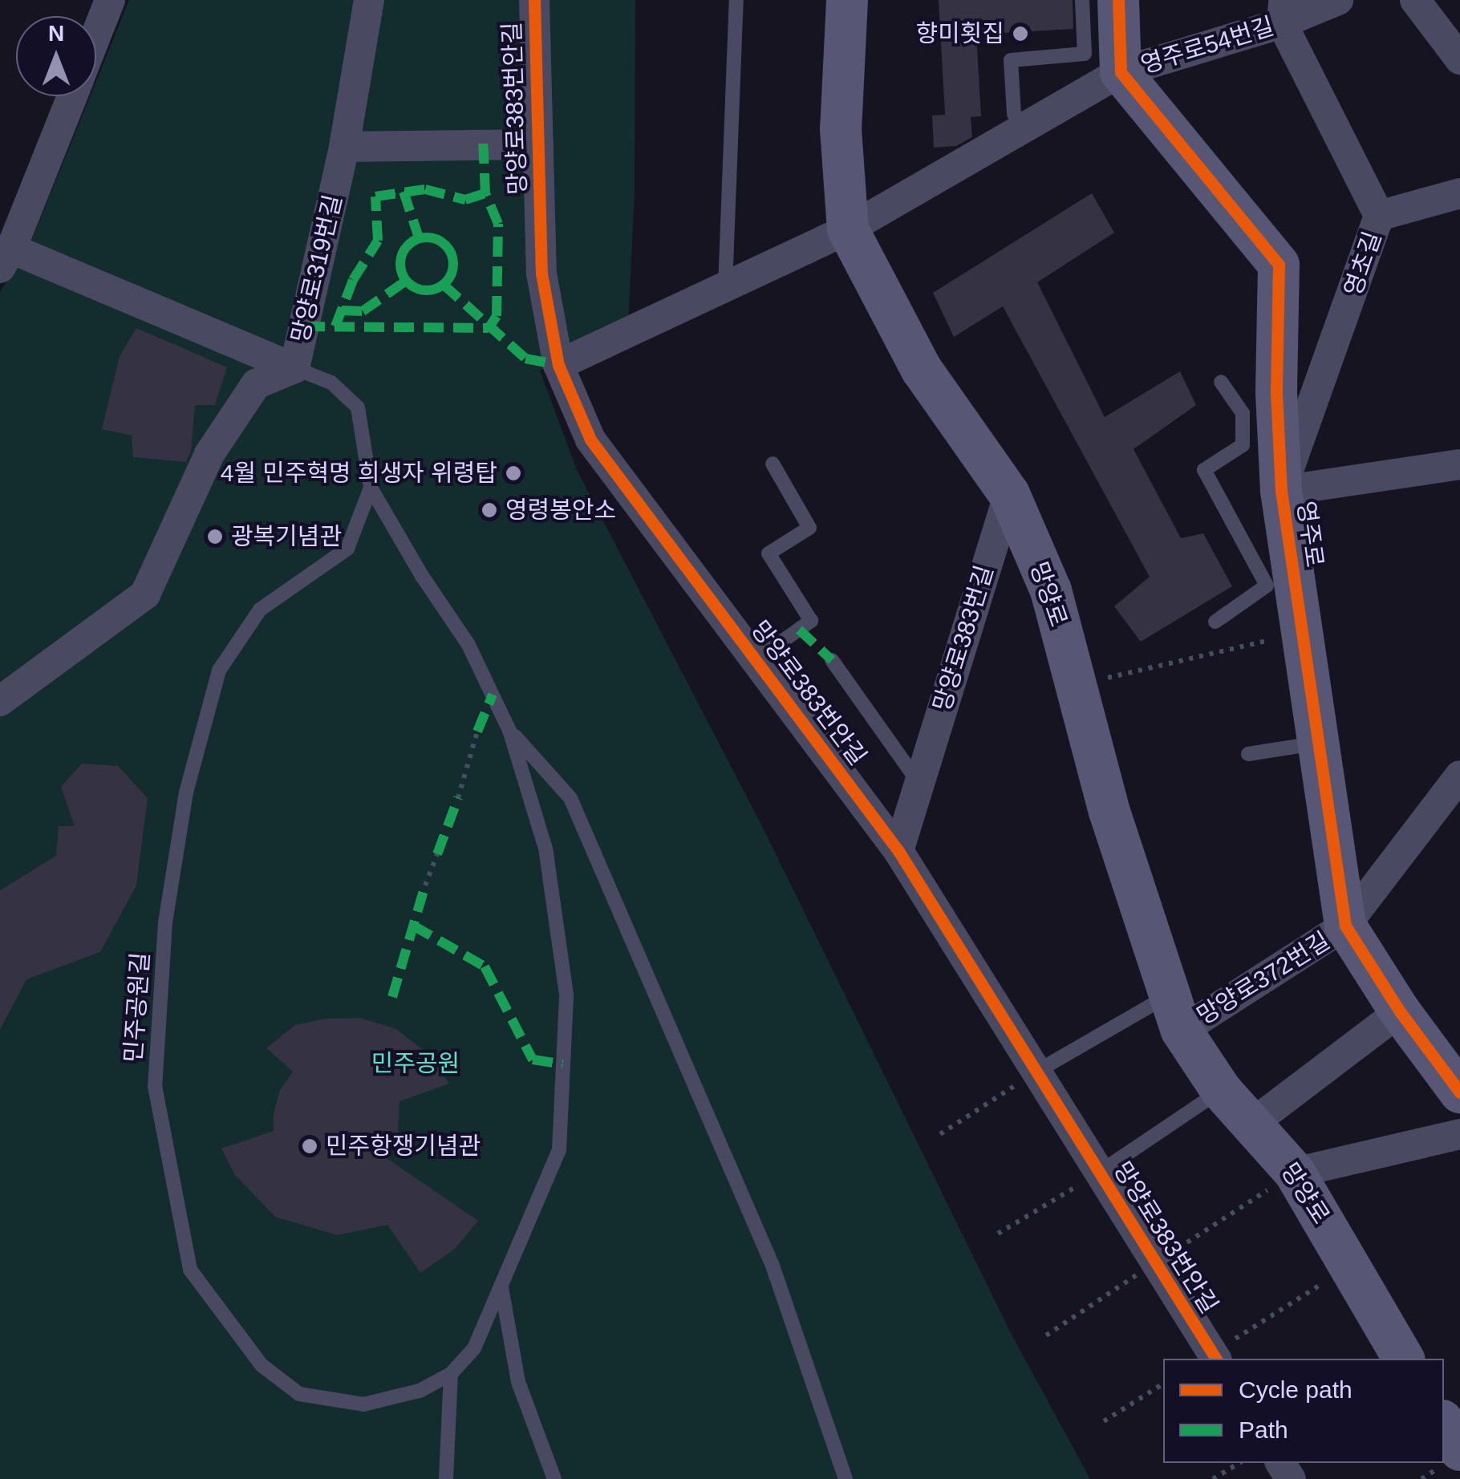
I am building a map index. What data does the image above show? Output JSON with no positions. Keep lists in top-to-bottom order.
{
  "streets": {
    "main road": ["영주로", "망양로"],
    "street": [
      "영주로54번길",
      "망양로383번안길",
      "영초길",
      "망양로319번길",
      "망양로383번길",
      "망양로372번길"
    ],
    "lane": ["민주공원길"]
  },
  "crossings": [
    ["영주로54번길", "영초길"],
    ["영주로54번길", "영주로"],
    ["영주로54번길", "망양로"],
    ["망양로383번안길", "망양로383번길"],
    ["영초길", "영주로"],
    ["망양로319번길", "민주공원길"],
    ["영주로", "망양로372번길"],
    ["망양로", "망양로383번길"],
    ["망양로", "망양로372번길"]
  ],
  "parks": ["민주공원"],
  "places": [
    "향미횟집",
    "4월 민주혁명 희생자 위령탑",
    "영령봉안소",
    "광복기념관",
    "민주항쟁기념관"
  ],
  "legend": ["Cycle path", "Path"],
  "north": "top"
}
